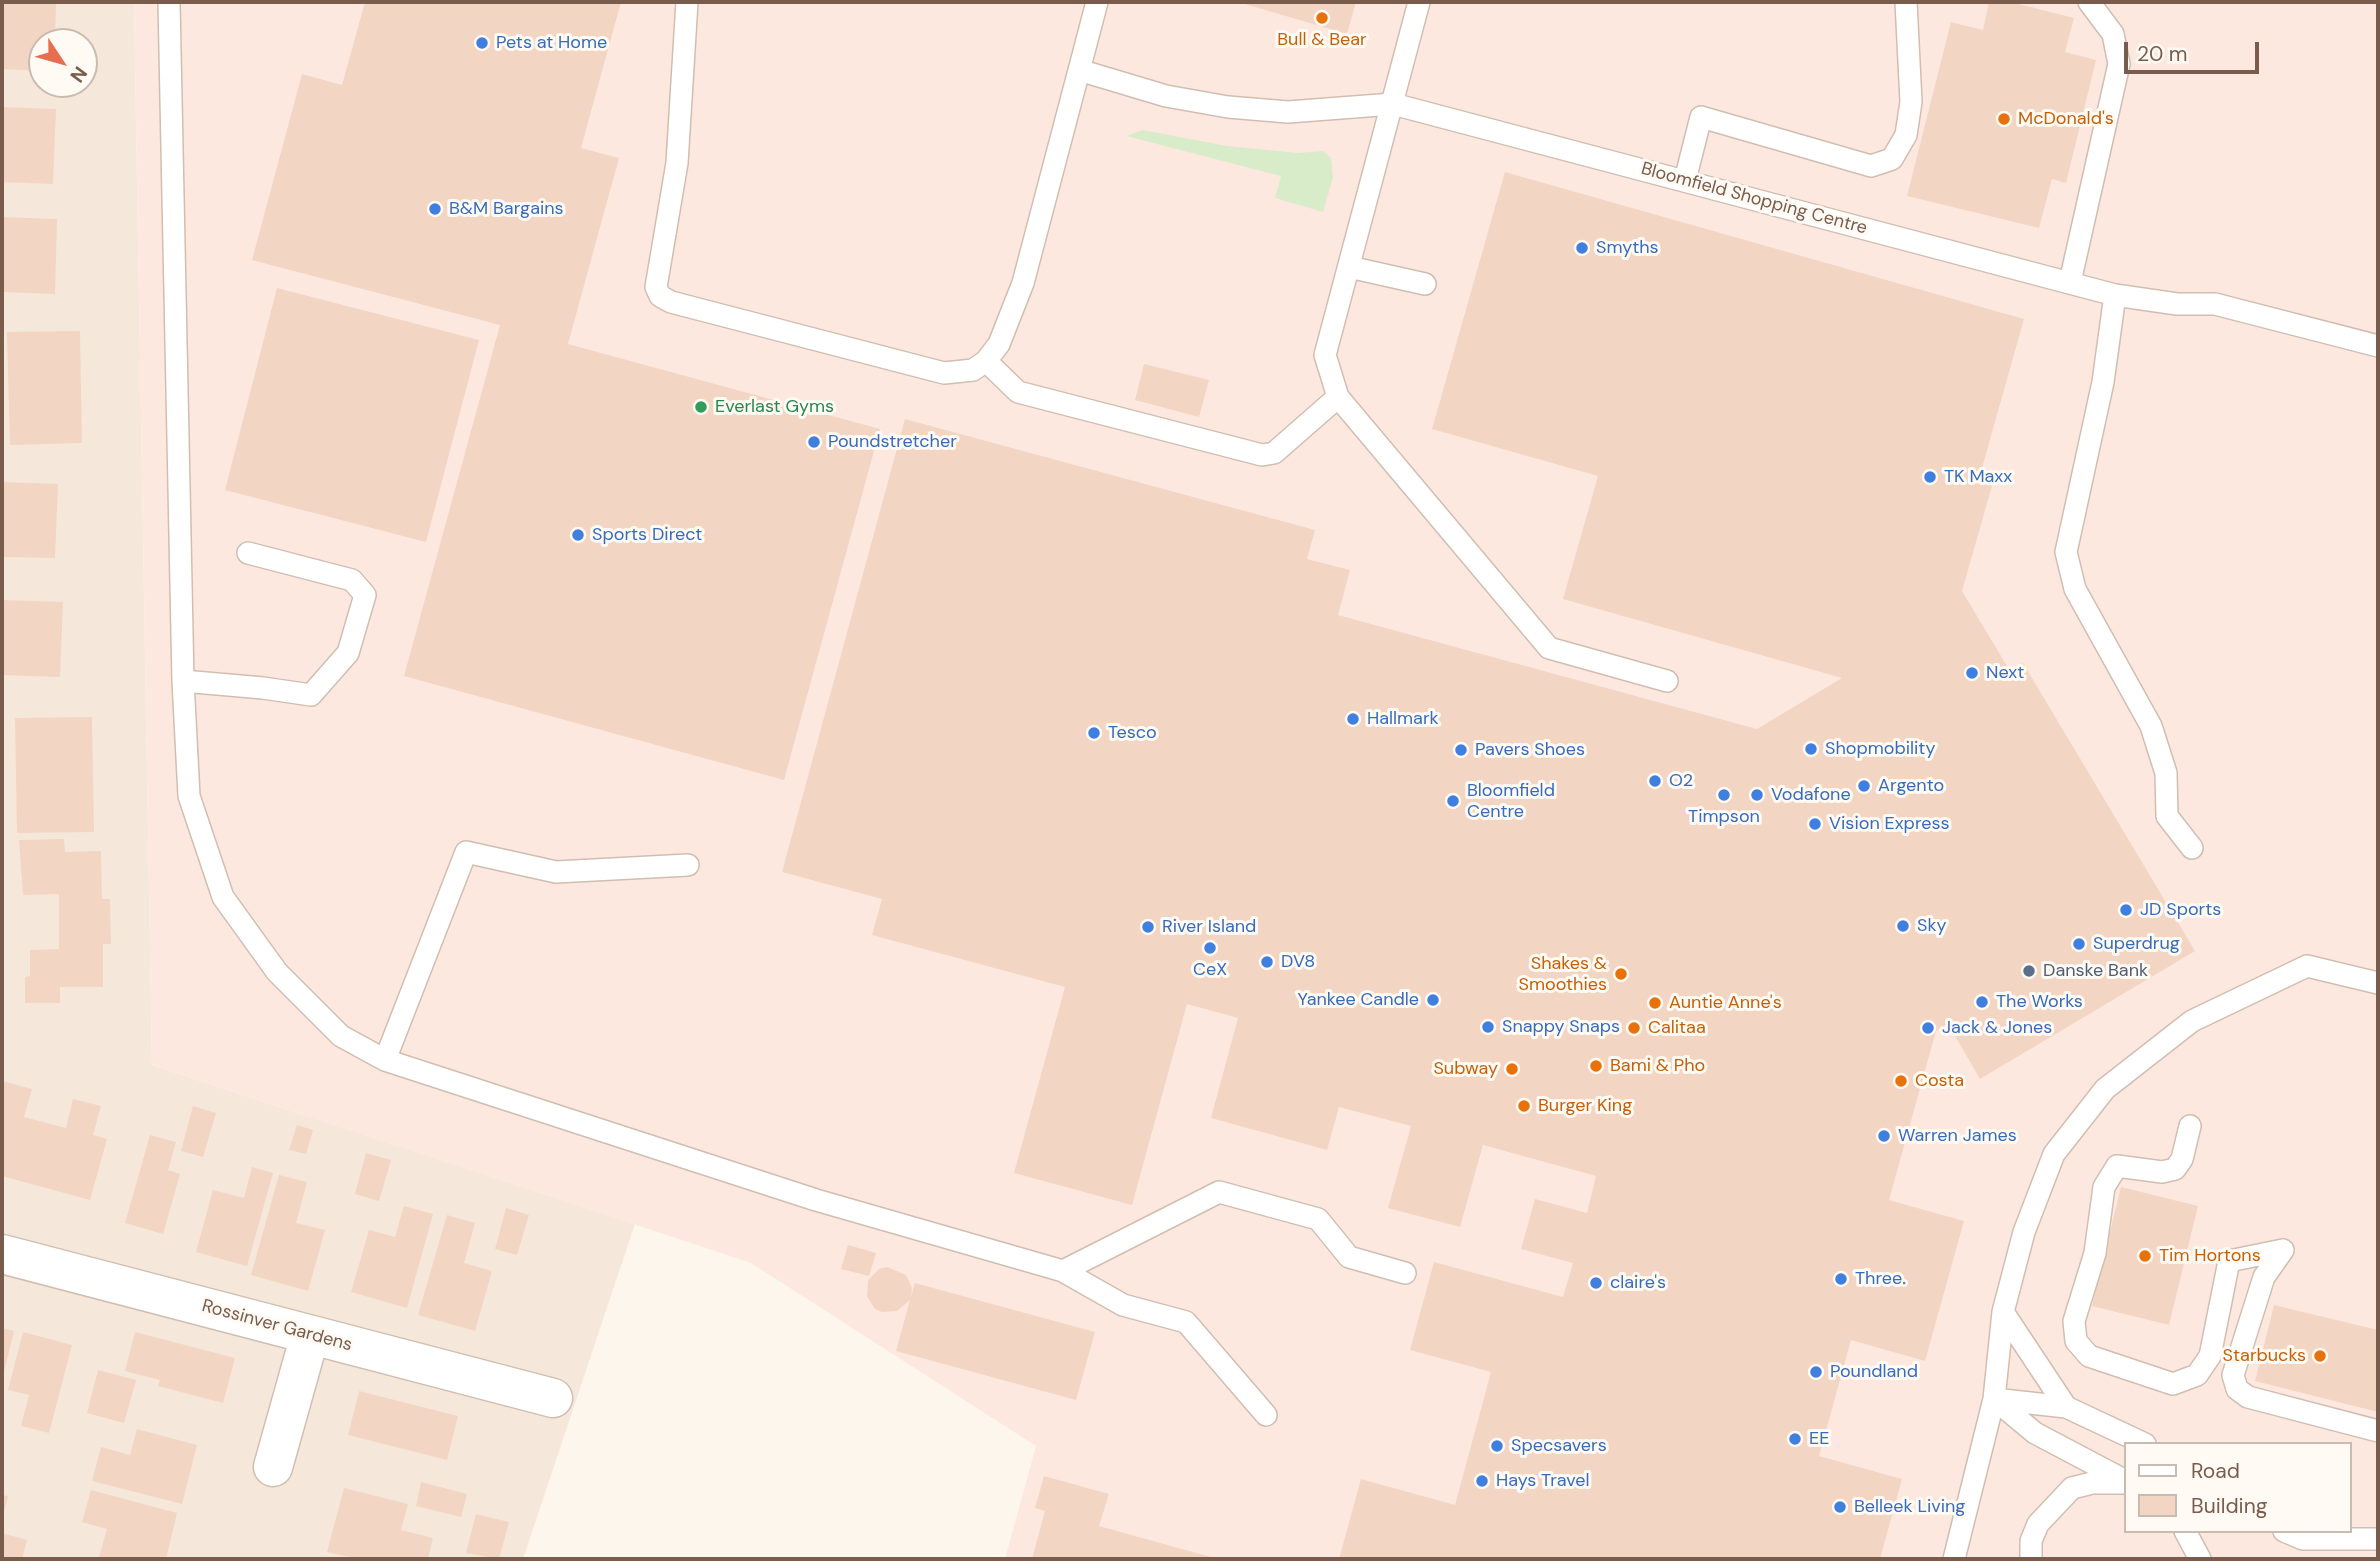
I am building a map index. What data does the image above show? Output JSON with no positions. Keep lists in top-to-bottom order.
{
  "streets": {
    "street": ["Rossinver Gardens"],
    "lane": ["Bloomfield Shopping Centre"]
  },
  "places": [
    "Bull & Bear",
    "Pets at Home",
    "McDonald's",
    "B&M Bargains",
    "Smyths",
    "Everlast Gyms",
    "Poundstretcher",
    "TK Maxx",
    "Sports Direct",
    "Next",
    "Hallmark",
    "Tesco",
    "Shopmobility",
    "Pavers Shoes",
    "O2",
    "Argento",
    "Timpson",
    "Vodafone",
    "Bloomfield Centre",
    "Vision Express",
    "JD Sports",
    "Sky",
    "River Island",
    "Superdrug",
    "CeX",
    "DV8",
    "Danske Bank",
    "Shakes & Smoothies",
    "Yankee Candle",
    "The Works",
    "Auntie Anne's",
    "Snappy Snaps",
    "Calitaa",
    "Jack & Jones",
    "Bami & Pho",
    "Subway",
    "Costa",
    "Burger King",
    "Warren James",
    "Tim Hortons",
    "Three.",
    "claire's",
    "Starbucks",
    "Poundland",
    "EE",
    "Specsavers",
    "Hays Travel",
    "Belleek Living"
  ],
  "legend": ["Road", "Building"],
  "scale_bar": "20 m",
  "north": "bottom right"
}
